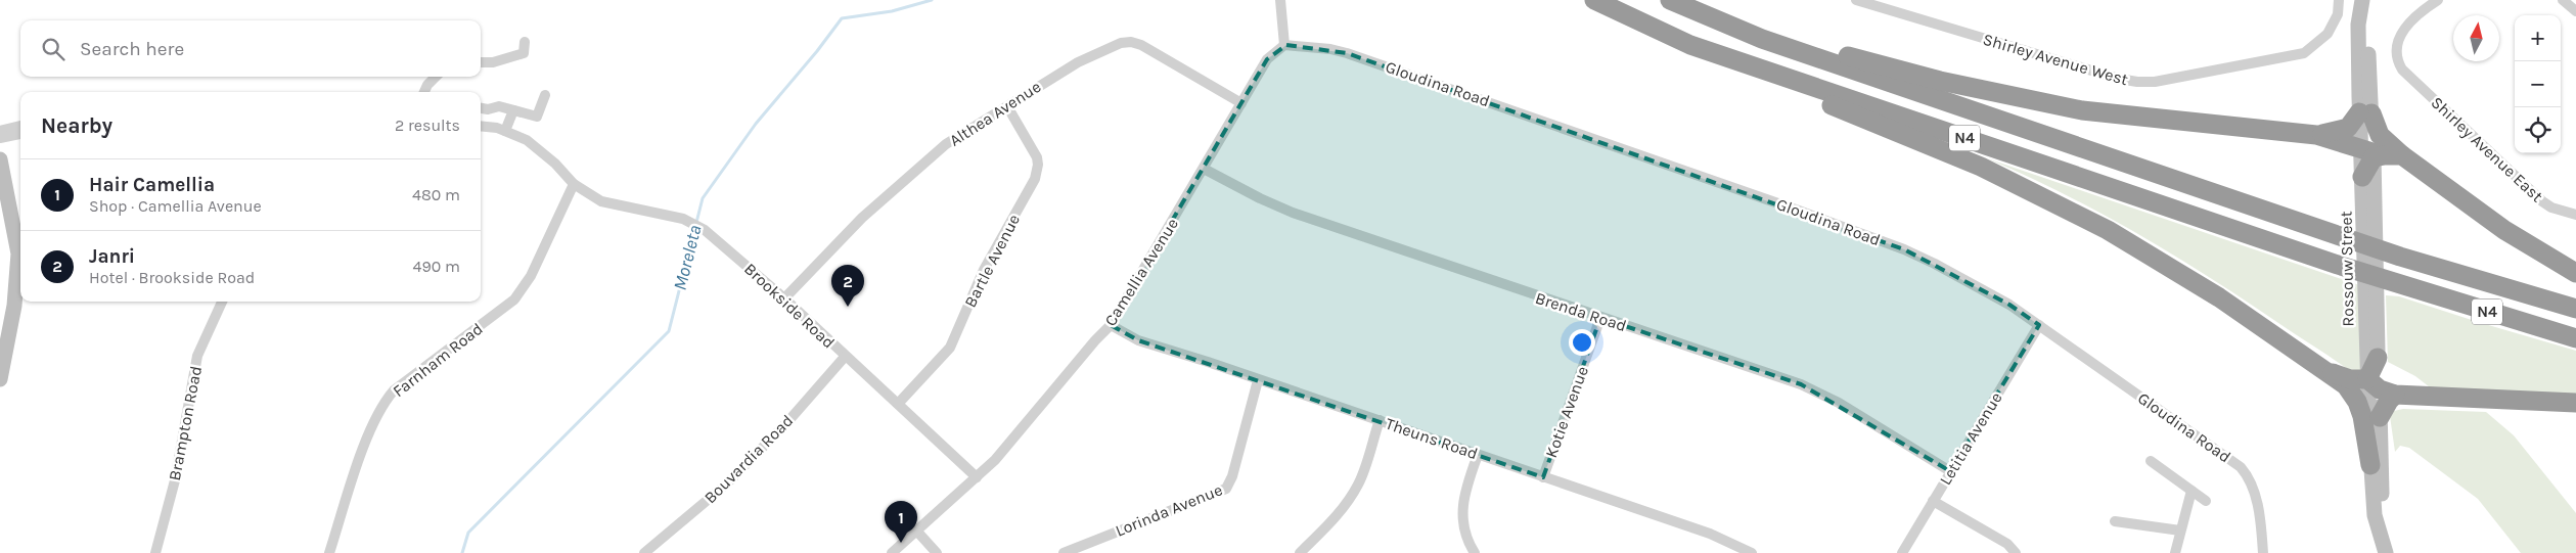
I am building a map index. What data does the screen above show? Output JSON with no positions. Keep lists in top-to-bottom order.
{
  "streets": {
    "highway": ["N4"],
    "main road": ["Rossouw Street"],
    "street": [
      "Shirley Avenue West",
      "Gloudina Road",
      "Althea Avenue",
      "Shirley Avenue East",
      "Bartle Avenue",
      "Camellia Avenue",
      "Brookside Road",
      "Brenda Road",
      "Farnham Road",
      "Kotie Avenue",
      "Brampton Road",
      "Theuns Road",
      "Letitia Avenue",
      "Bouvardia Road",
      "Lorinda Avenue"
    ]
  },
  "crossings": [
    ["Gloudina Road", "Camellia Avenue"],
    ["Gloudina Road", "Letitia Avenue"],
    ["Althea Avenue", "Bartle Avenue"],
    ["Althea Avenue", "Camellia Avenue"],
    ["Althea Avenue", "Brookside Road"],
    ["Bartle Avenue", "Brookside Road"],
    ["Camellia Avenue", "Brookside Road"],
    ["Camellia Avenue", "Brenda Road"],
    ["Camellia Avenue", "Theuns Road"],
    ["Brookside Road", "Farnham Road"],
    ["Brookside Road", "Bouvardia Road"],
    ["Brenda Road", "Kotie Avenue"],
    ["Brenda Road", "Letitia Avenue"],
    ["Kotie Avenue", "Theuns Road"],
    ["Theuns Road", "Lorinda Avenue"]
  ],
  "water": ["Moreleta"],
  "north": "top",
  "page": {
    "map_buttons": ["+", "−"],
    "search": "Search here",
    "heading": ["Nearby", "2 results"],
    "list": [
      {
        "mark": "1",
        "name": "Hair Camellia",
        "note": "Shop · Camellia Avenue",
        "value": "480 m"
      },
      {
        "mark": "2",
        "name": "Janri",
        "note": "Hotel · Brookside Road",
        "value": "490 m"
      }
    ],
    "pins": ["2", "1"]
  }
}
